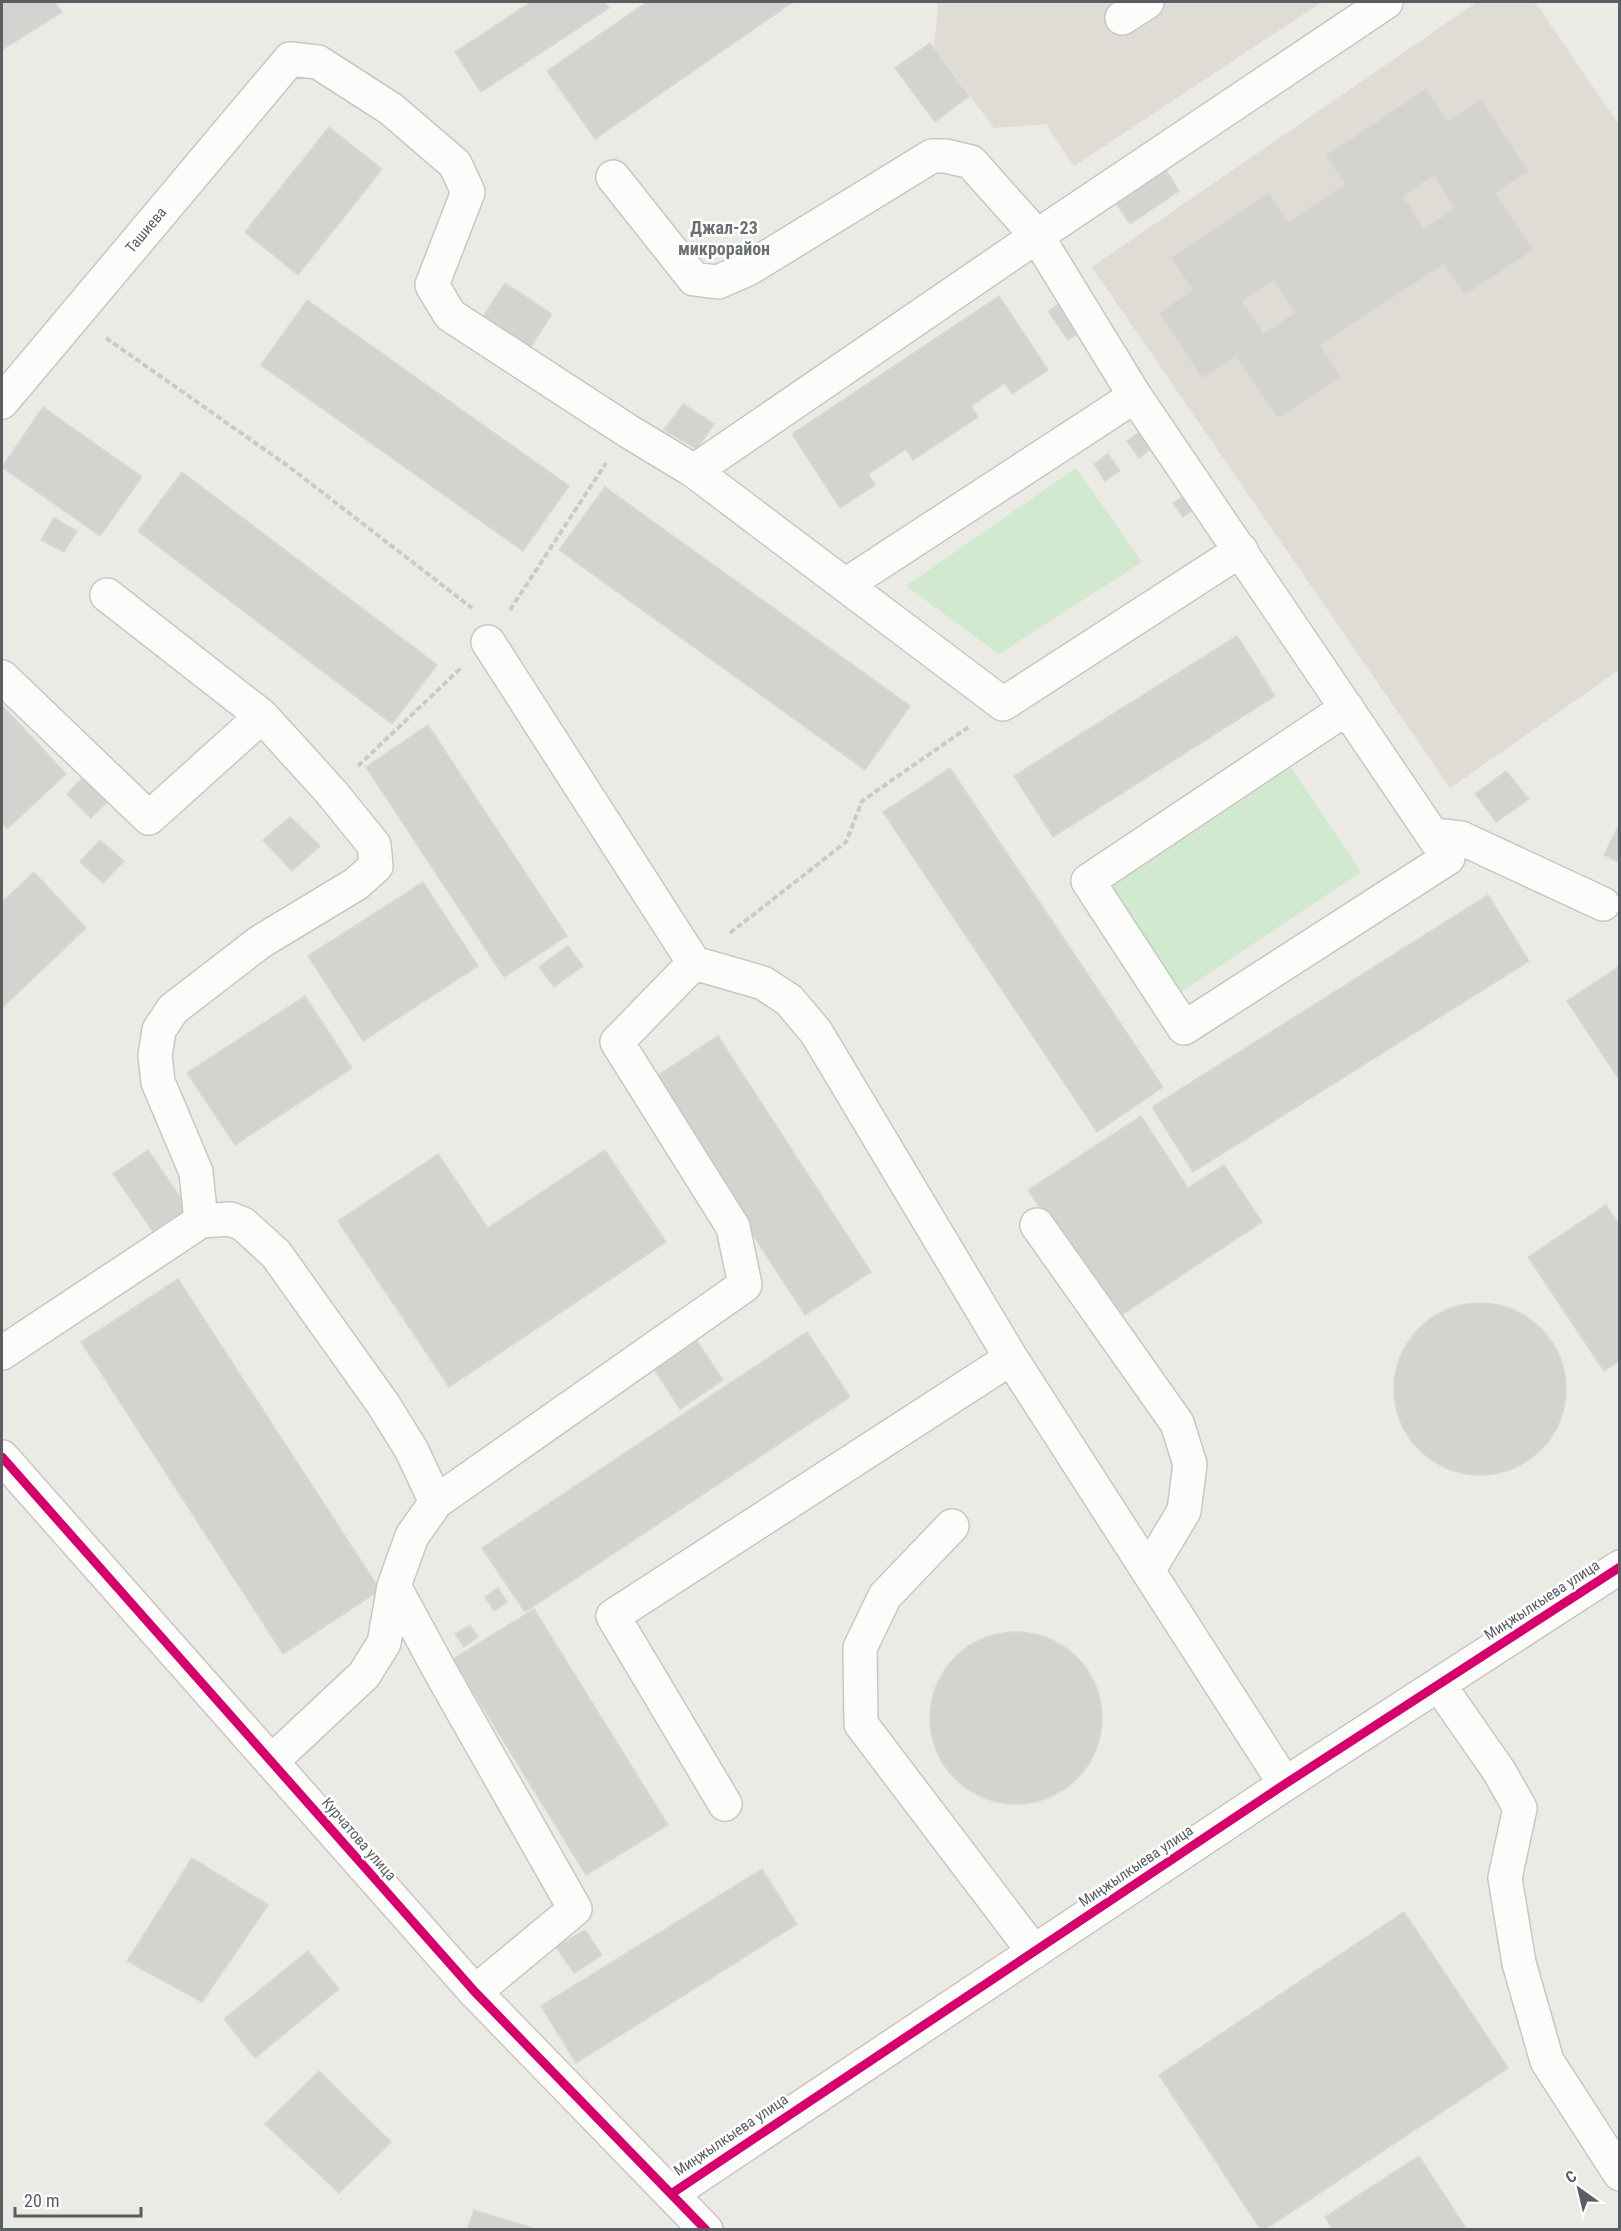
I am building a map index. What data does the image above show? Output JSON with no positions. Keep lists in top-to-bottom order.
{
  "streets": {
    "street": ["Ташиева", "Миңжылкыева улица", "Курчатова улица"]
  },
  "crossings": [
    ["Миңжылкыева улица", "Курчатова улица"]
  ],
  "districts": ["Джал-23 микрорайон"],
  "scale_bar": "20 m",
  "north": "top left"
}
